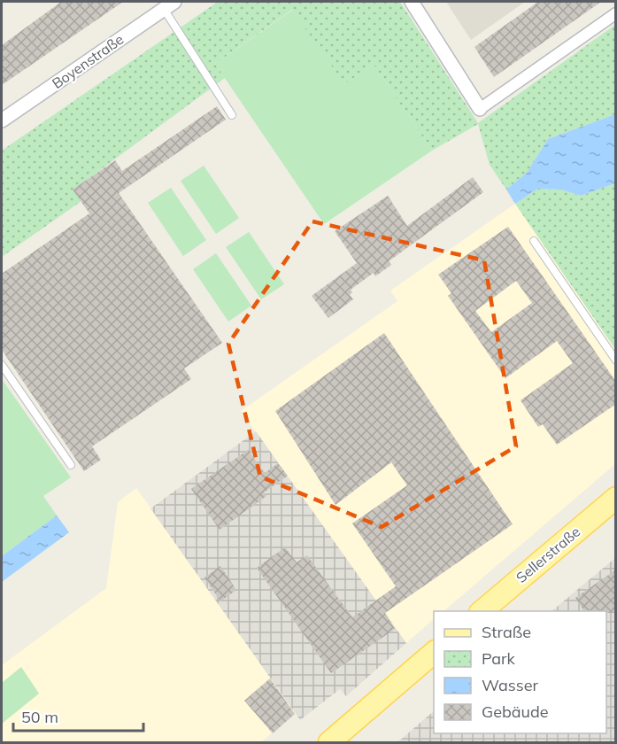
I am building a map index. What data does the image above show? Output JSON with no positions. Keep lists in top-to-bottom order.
{
  "streets": {
    "main road": ["Sellerstraße"],
    "street": ["Boyenstraße"]
  },
  "legend": [
    "Straße",
    "Park",
    "Wasser",
    "Gebäude"
  ],
  "scale_bar": "50 m"
}
